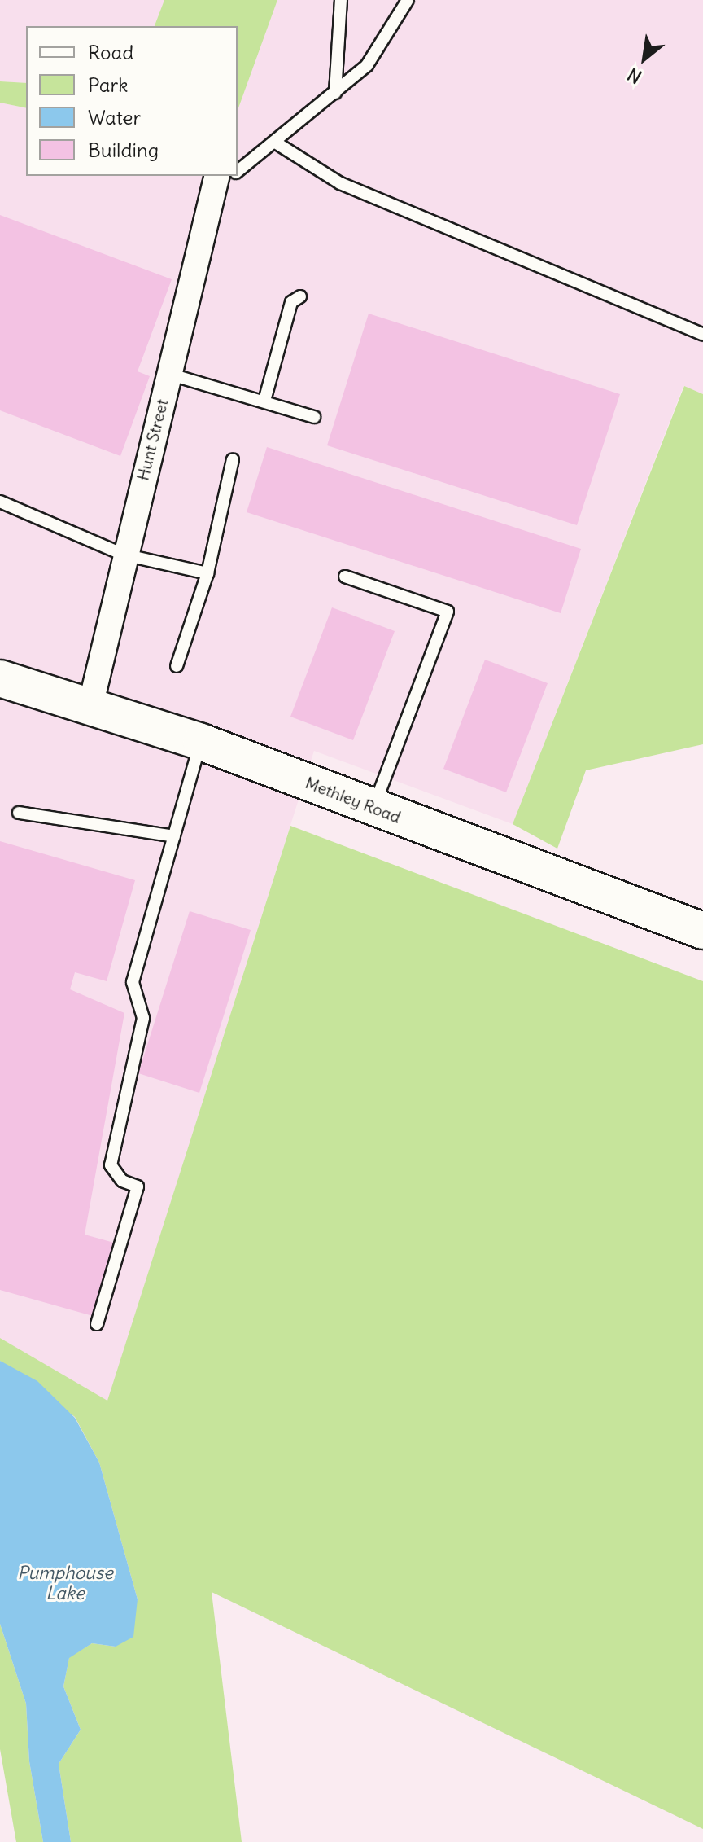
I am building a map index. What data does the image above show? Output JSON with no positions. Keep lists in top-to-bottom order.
{
  "streets": {
    "main road": ["Methley Road"],
    "street": ["Hunt Street"]
  },
  "crossings": [
    ["Hunt Street", "Methley Road"]
  ],
  "water": ["Pumphouse Lake"],
  "legend": [
    "Road",
    "Park",
    "Water",
    "Building"
  ],
  "north": "bottom left"
}
